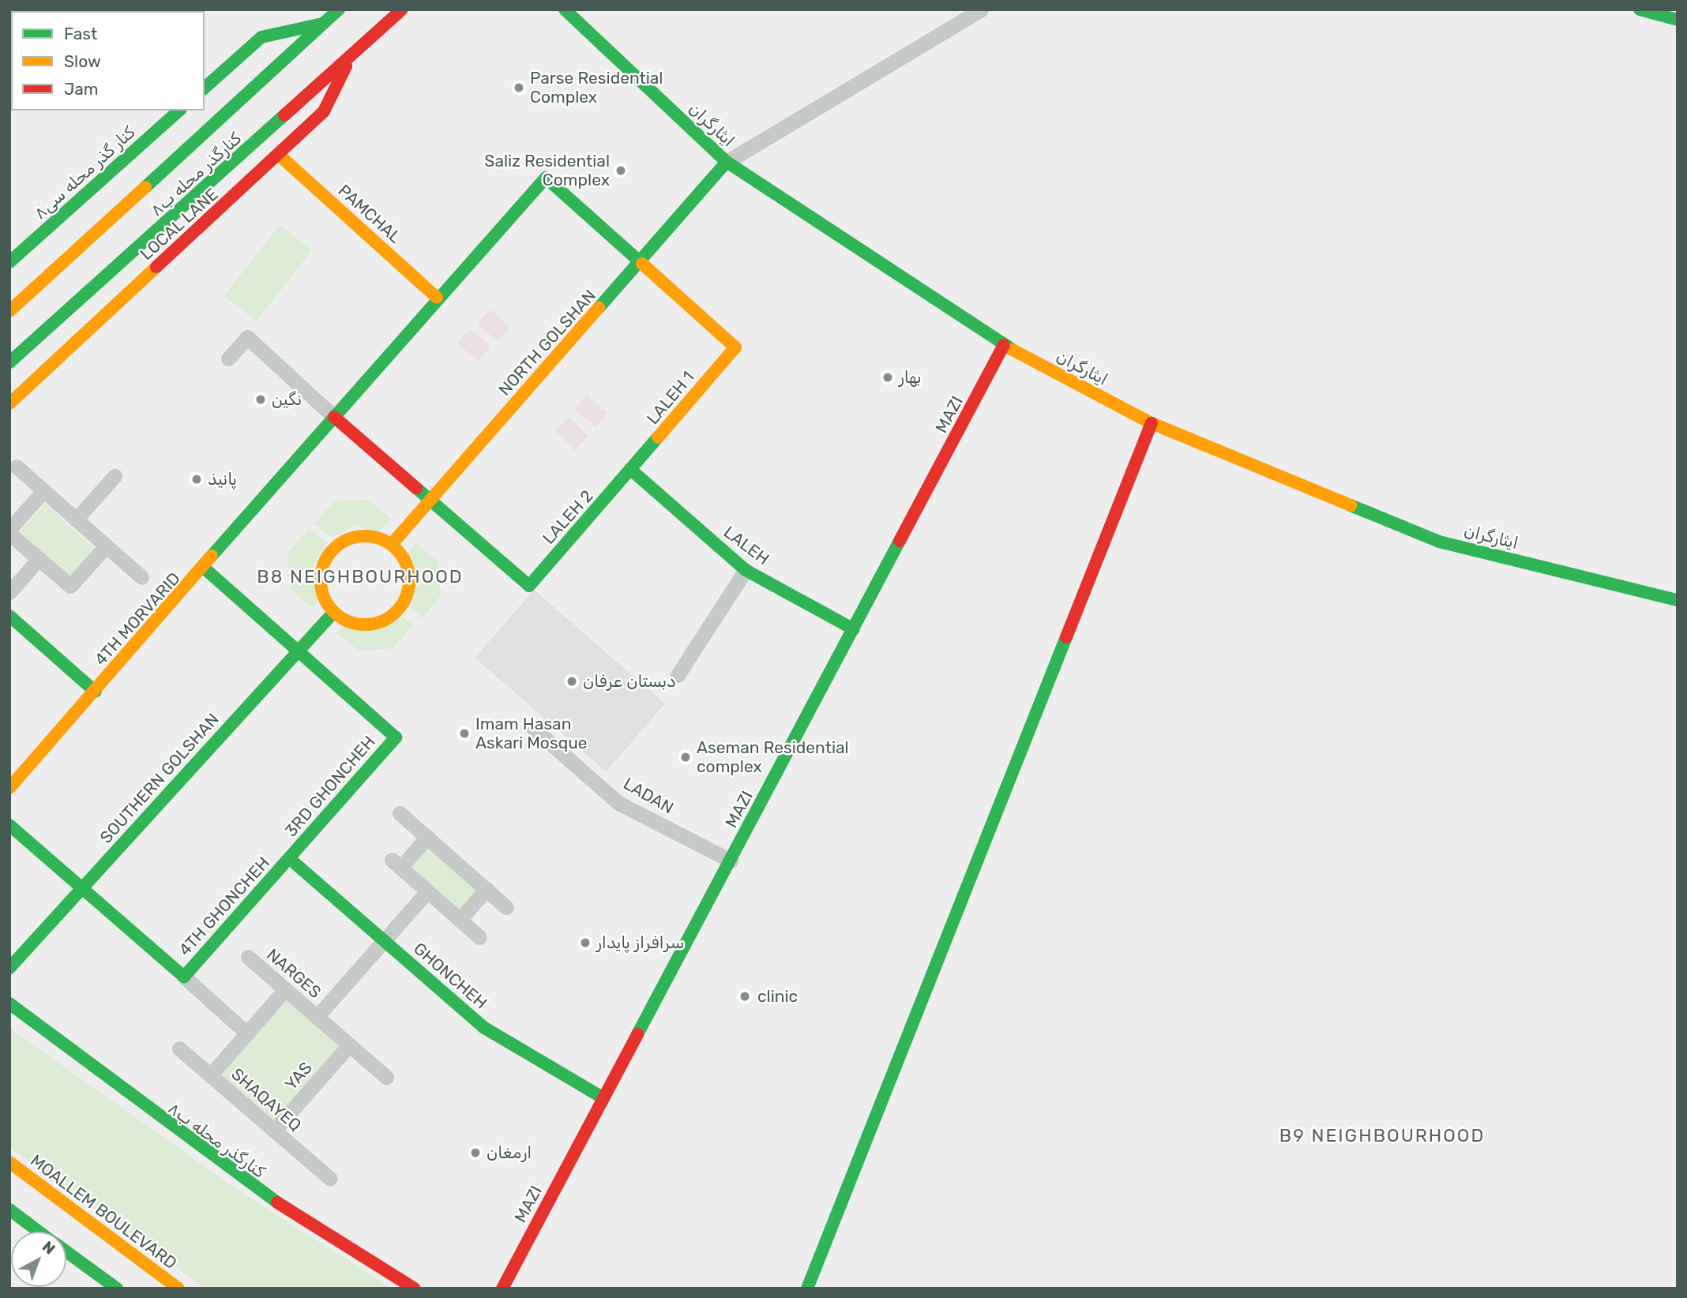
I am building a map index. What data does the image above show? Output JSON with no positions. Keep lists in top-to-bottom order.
{
  "streets": {
    "street": [
      "ایثارگران",
      "کنار گذر محله سی۸",
      "کنارگذر محله ب۸",
      "PAMCHAL",
      "LOCAL LANE",
      "NORTH GOLSHAN",
      "LALEH 1",
      "MAZI",
      "LALEH 2",
      "LALEH",
      "4TH MORVARID",
      "SOUTHERN GOLSHAN",
      "3RD GHONCHEH",
      "LADAN",
      "4TH GHONCHEH",
      "NARGES",
      "GHONCHEH",
      "YAS",
      "SHAQAYEQ",
      "MOALLEM BOULEVARD"
    ]
  },
  "crossings": [
    ["ایثارگران", "NORTH GOLSHAN"],
    ["ایثارگران", "MAZI"],
    ["کنارگذر محله ب۸", "LOCAL LANE"],
    ["PAMCHAL", "LOCAL LANE"],
    ["PAMCHAL", "4TH MORVARID"],
    ["NORTH GOLSHAN", "LALEH 1"],
    ["NORTH GOLSHAN", "LALEH 2"],
    ["NORTH GOLSHAN", "4TH MORVARID"],
    ["NORTH GOLSHAN", "SOUTHERN GOLSHAN"],
    ["LALEH 1", "LALEH 2"],
    ["LALEH 1", "LALEH"],
    ["LALEH 1", "4TH MORVARID"],
    ["MAZI", "LALEH"],
    ["MAZI", "LADAN"],
    ["MAZI", "GHONCHEH"],
    ["LALEH 2", "LALEH"],
    ["SOUTHERN GOLSHAN", "3RD GHONCHEH"],
    ["3RD GHONCHEH", "4TH GHONCHEH"],
    ["3RD GHONCHEH", "GHONCHEH"],
    ["4TH GHONCHEH", "GHONCHEH"],
    ["NARGES", "YAS"],
    ["YAS", "SHAQAYEQ"]
  ],
  "districts": ["B8 NEIGHBOURHOOD", "B9 NEIGHBOURHOOD"],
  "places": [
    "Parse Residential Complex",
    "Saliz Residential Complex",
    "بهار",
    "نگین",
    "پانیذ",
    "دبستان عرفان",
    "Imam Hasan Askari Mosque",
    "Aseman Residential complex",
    "سرافراز پایدار",
    "clinic",
    "ارمغان"
  ],
  "legend": ["Fast", "Slow", "Jam"],
  "north": "top right"
}
